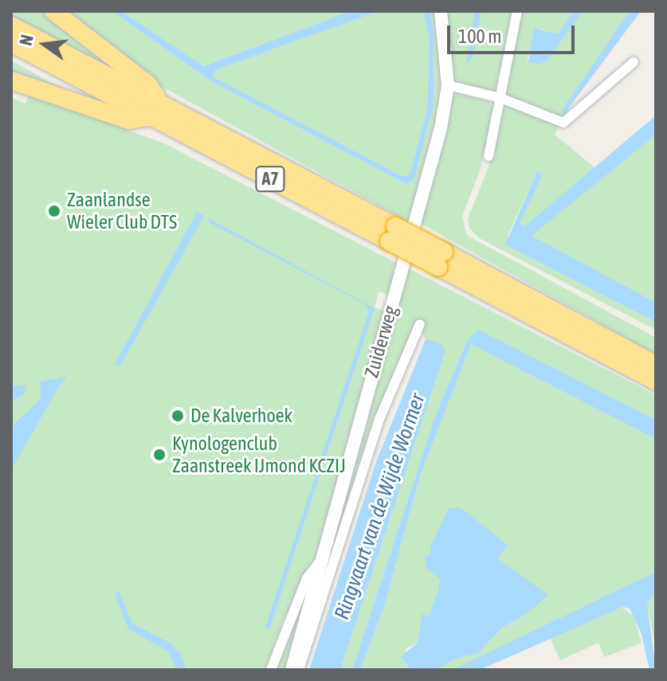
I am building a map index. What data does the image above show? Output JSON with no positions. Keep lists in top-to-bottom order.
{
  "streets": {
    "highway": ["A7"],
    "street": ["Zuiderweg"]
  },
  "water": ["Ringvaart van de Wijde Wormer"],
  "places": ["Zaanlandse Wieler Club DTS", "De Kalverhoek", "Kynologenclub Zaanstreek IJmond KCZIJ"],
  "scale_bar": "100 m",
  "north": "left"
}
